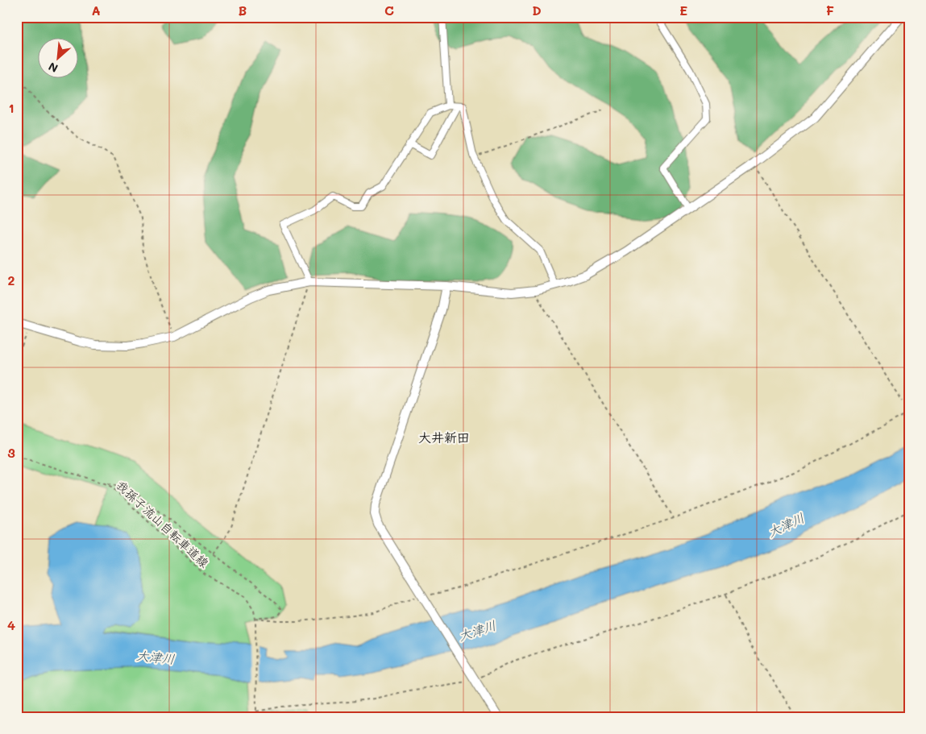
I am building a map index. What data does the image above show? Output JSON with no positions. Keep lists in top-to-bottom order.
{
  "streets": {
    "path": ["我孫子流山自転車道線"]
  },
  "districts": ["大井新田"],
  "water": ["大津川"],
  "north": "bottom left",
  "grid": {
    "columns": [
      "A",
      "B",
      "C",
      "D",
      "E",
      "F"
    ],
    "rows": [
      "1",
      "2",
      "3",
      "4"
    ]
  }
}
